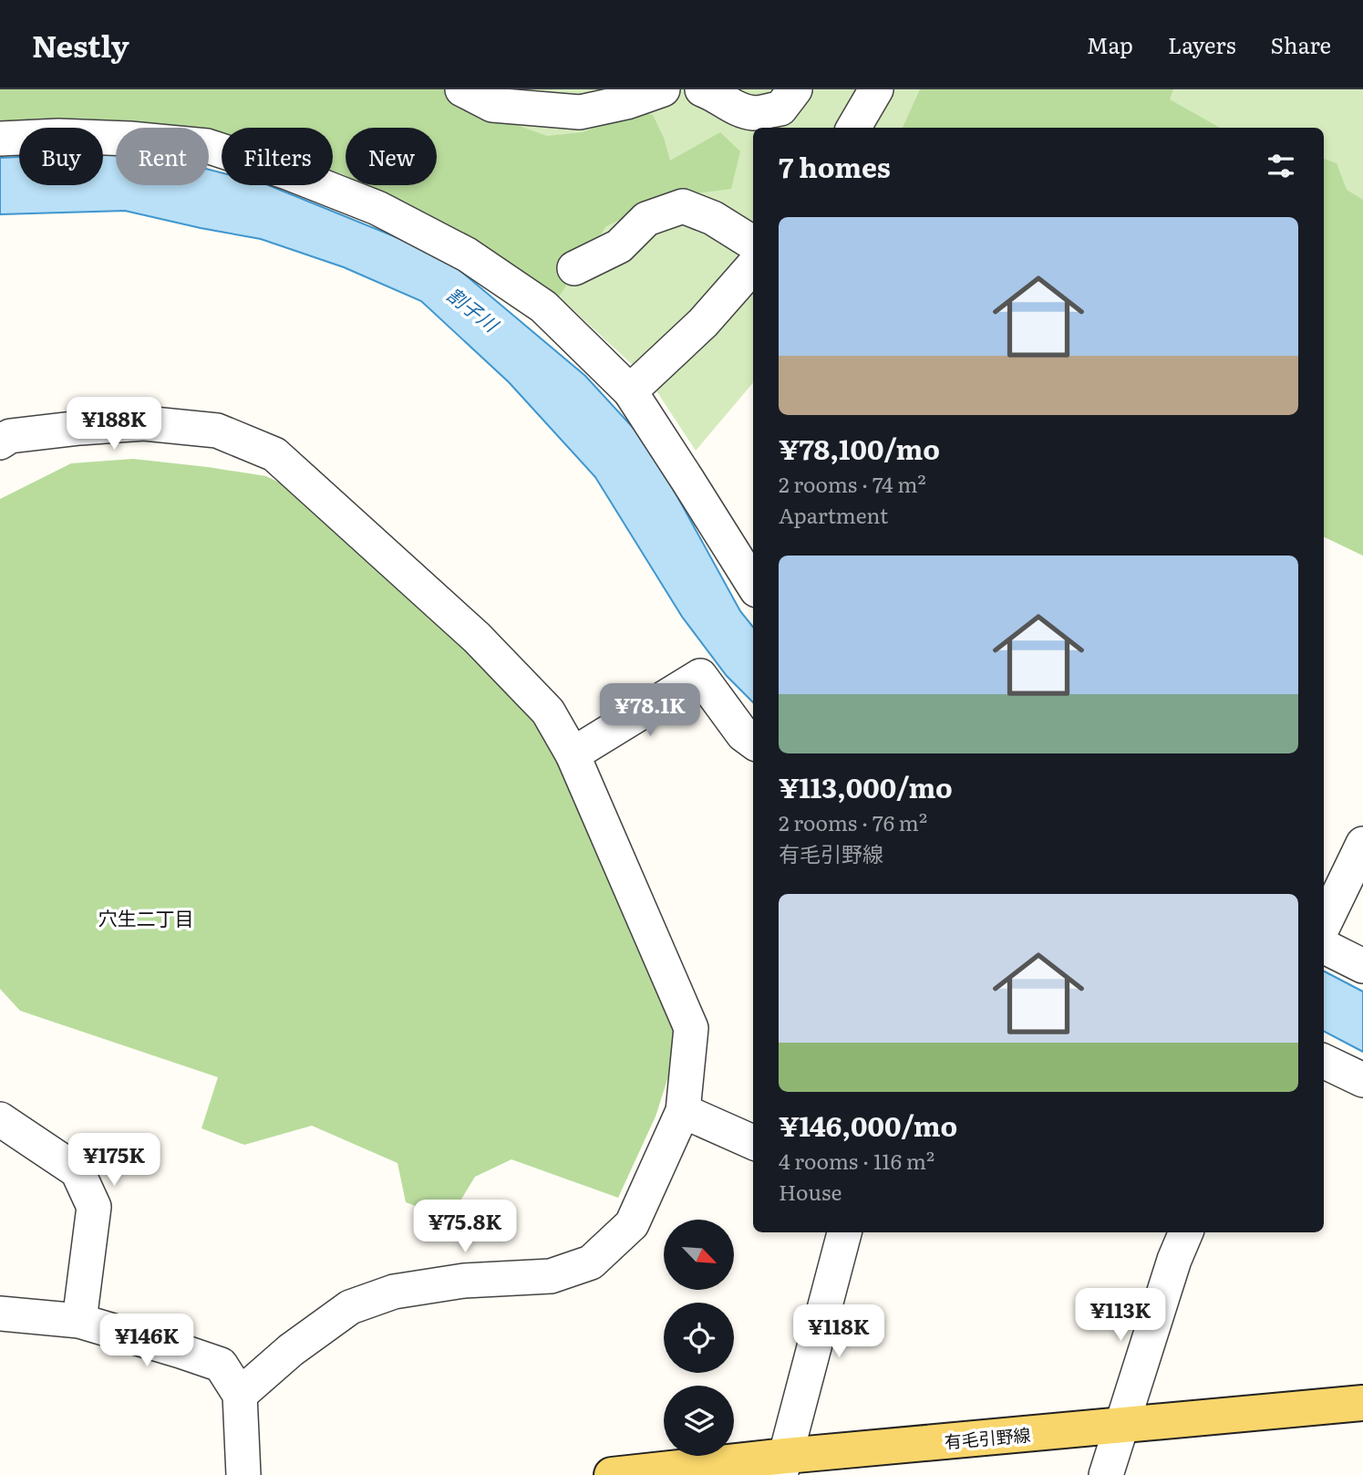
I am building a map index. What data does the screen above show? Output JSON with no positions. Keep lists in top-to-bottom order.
{
  "streets": {
    "main road": ["有毛引野線"]
  },
  "districts": ["穴生二丁目"],
  "water": ["割子川"],
  "north": "bottom right",
  "page": {
    "header": "Nestly",
    "nav": ["Map", "Layers", "Share"],
    "chip": [
      "Buy",
      "Rent",
      "Filters",
      "New"
    ],
    "heading": "7 homes",
    "list": [
      {
        "name": "¥78,100/mo",
        "note": "2 rooms · 74 m² · Apartment"
      },
      {
        "name": "¥113,000/mo",
        "note": "2 rooms · 76 m² · 有毛引野線"
      },
      {
        "name": "¥146,000/mo",
        "note": "4 rooms · 116 m² · House"
      }
    ],
    "price": [
      "¥188K",
      "¥78.1K",
      "¥175K",
      "¥75.8K",
      "¥113K",
      "¥118K",
      "¥146K"
    ]
  }
}
